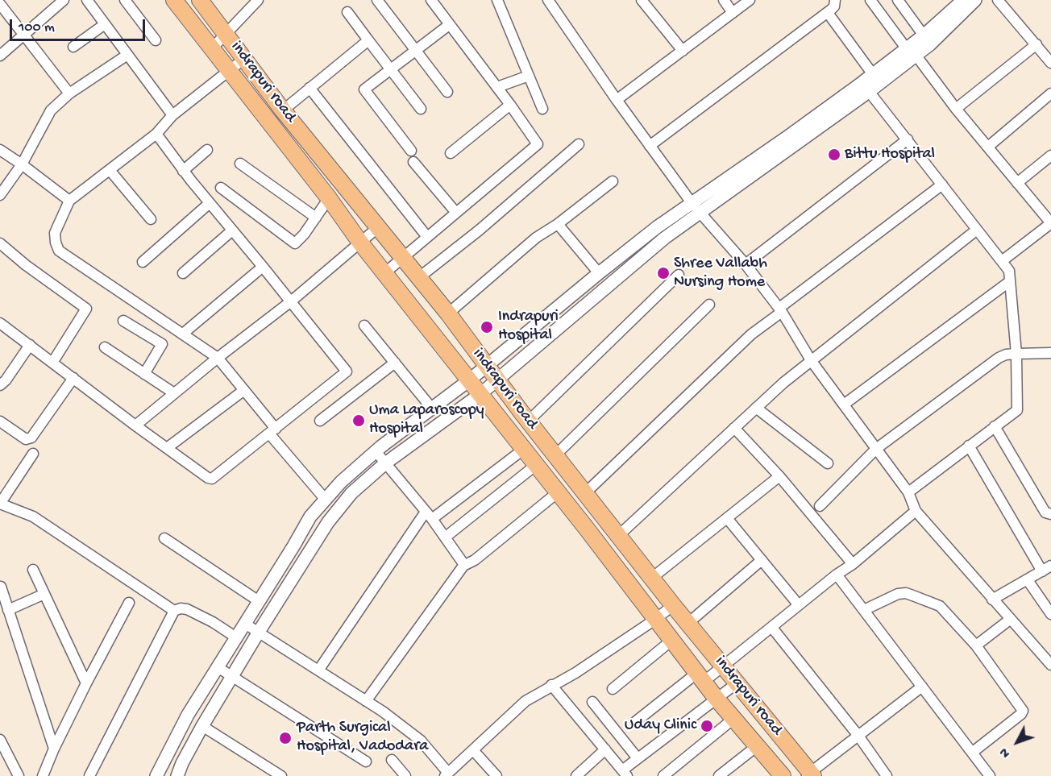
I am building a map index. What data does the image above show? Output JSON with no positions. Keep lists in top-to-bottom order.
{
  "streets": {
    "main road": ["indrapuri road"]
  },
  "places": [
    "Bittu Hospital",
    "Shree Vallabh Nursing Home",
    "Indrapuri Hospital",
    "Uma Laparoscopy Hospital",
    "Uday Clinic",
    "Parth Surgical Hospital, Vadodara"
  ],
  "scale_bar": "100 m",
  "north": "bottom left"
}
